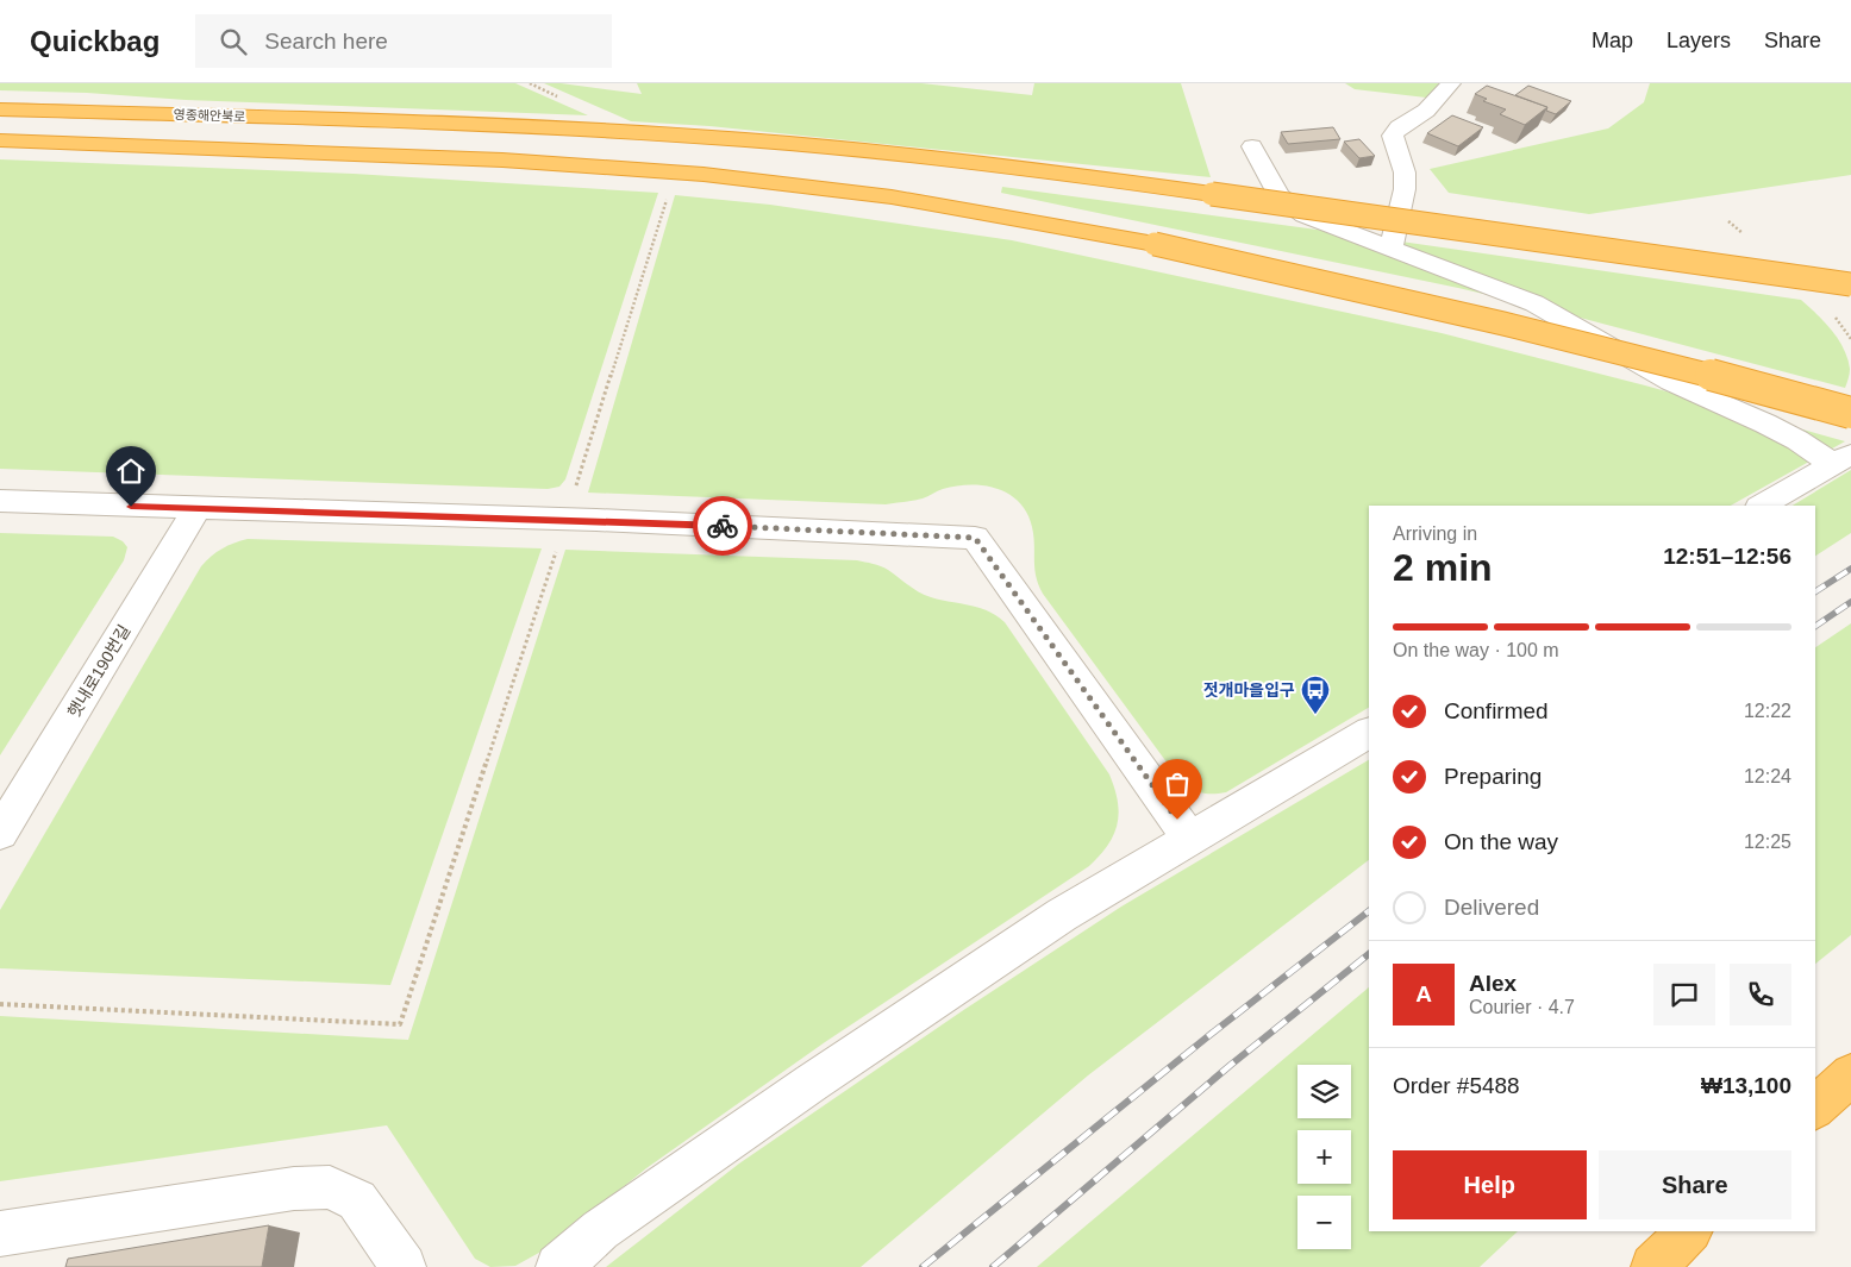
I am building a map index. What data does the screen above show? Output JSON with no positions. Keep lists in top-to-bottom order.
{
  "streets": {
    "highway": ["영종해안북로"],
    "street": ["햇내로190번길"]
  },
  "places": {
    "bus stop": ["젓개마을입구"]
  },
  "page": {
    "header": "Quickbag",
    "search": "Search here",
    "nav": ["Map", "Layers", "Share"],
    "heading": ["2 min", "Arriving in", "12:51–12:56"],
    "panel": [
      "Alex",
      "Courier · 4.7",
      "Order #5488",
      "₩13,100"
    ],
    "bar": "On the way · 100 m",
    "list": [
      ["Confirmed", "12:22"],
      ["Preparing", "12:24"],
      ["On the way", "12:25"],
      "Delivered"
    ],
    "round": "A",
    "map_buttons": ["+", "−"],
    "buttons": ["Help", "Share"]
  }
}
